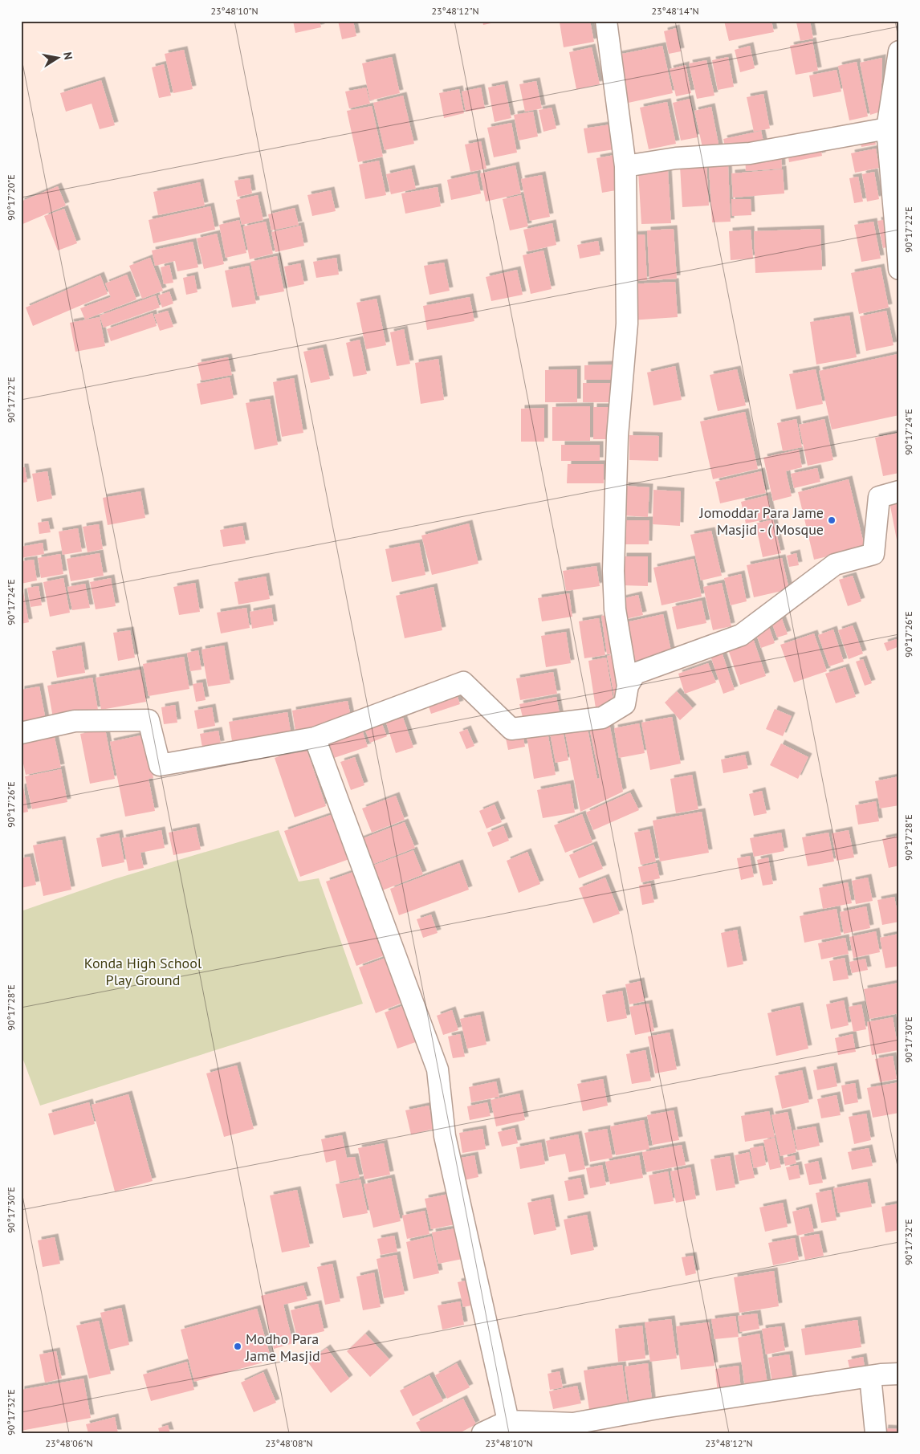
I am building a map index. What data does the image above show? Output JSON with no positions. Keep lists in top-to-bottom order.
{
  "parks": ["Konda High School Play Ground"],
  "places": ["Jomoddar Para Jame Masjid - ( Mosque", "Modho Para Jame Masjid"],
  "north": "right",
  "coordinates": [
    "23°48'10\"N",
    "23°48'12\"N",
    "23°48'14\"N",
    "90°17'20\"E",
    "90°17'22\"E",
    "90°17'24\"E",
    "90°17'26\"E",
    "90°17'28\"E",
    "90°17'30\"E",
    "90°17'32\"E",
    "23°48'06\"N",
    "23°48'08\"N"
  ]
}
